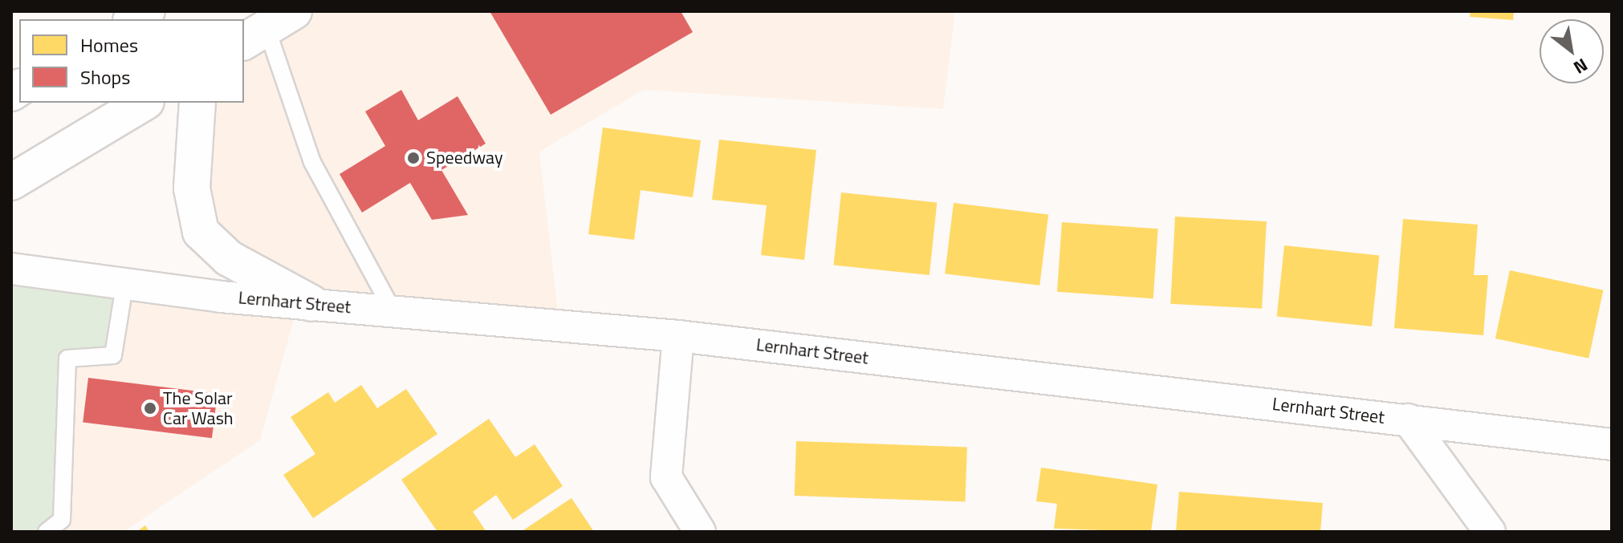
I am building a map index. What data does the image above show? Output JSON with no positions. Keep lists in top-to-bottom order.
{
  "streets": {
    "street": ["Lernhart Street"]
  },
  "places": ["Speedway", "The Solar Car Wash"],
  "legend": ["Homes", "Shops"],
  "north": "bottom right"
}
